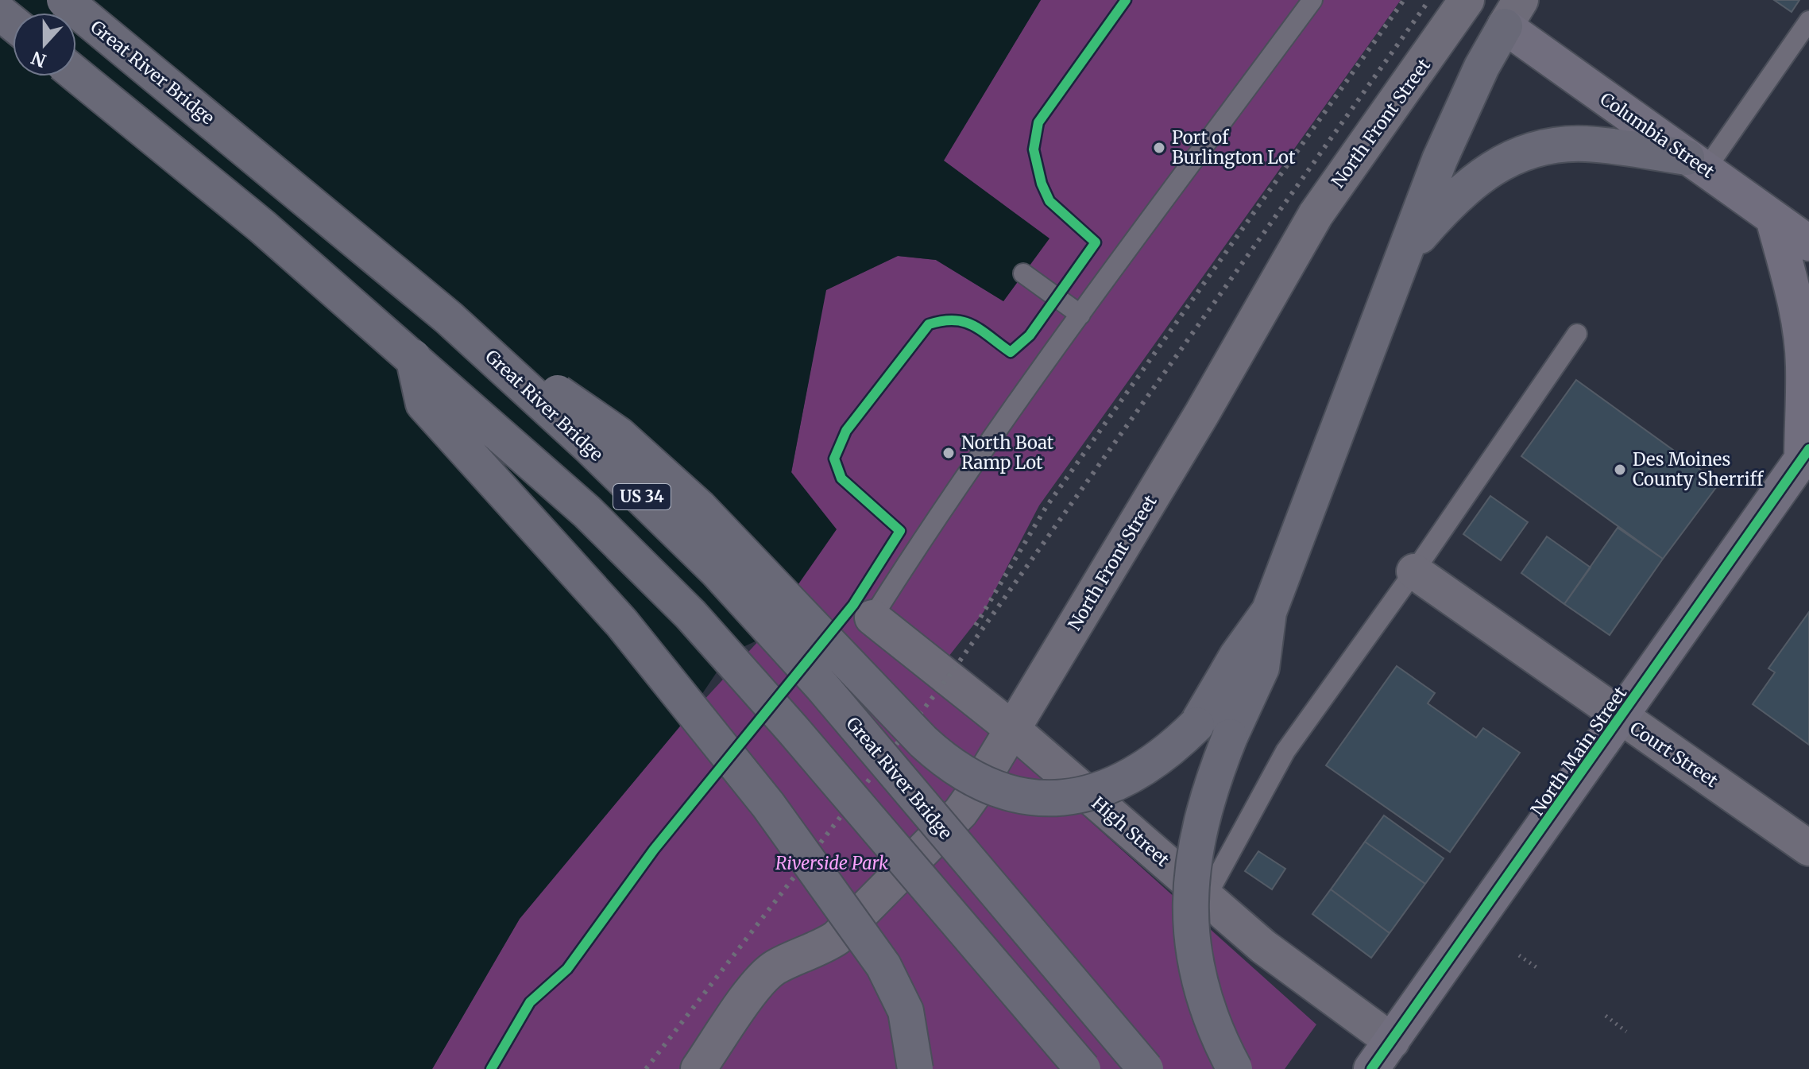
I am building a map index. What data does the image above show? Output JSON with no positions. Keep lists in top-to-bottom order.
{
  "streets": {
    "highway": ["Great River Bridge", "US 34"],
    "main road": ["Columbia Street", "North Main Street"],
    "street": ["North Front Street", "Court Street", "High Street"]
  },
  "crossings": [
    ["North Front Street", "High Street"],
    ["North Main Street", "Court Street"],
    ["North Main Street", "High Street"]
  ],
  "parks": ["Riverside Park"],
  "places": ["Port of Burlington Lot", "North Boat Ramp Lot", "Des Moines County Sherriff"],
  "north": "bottom"
}
